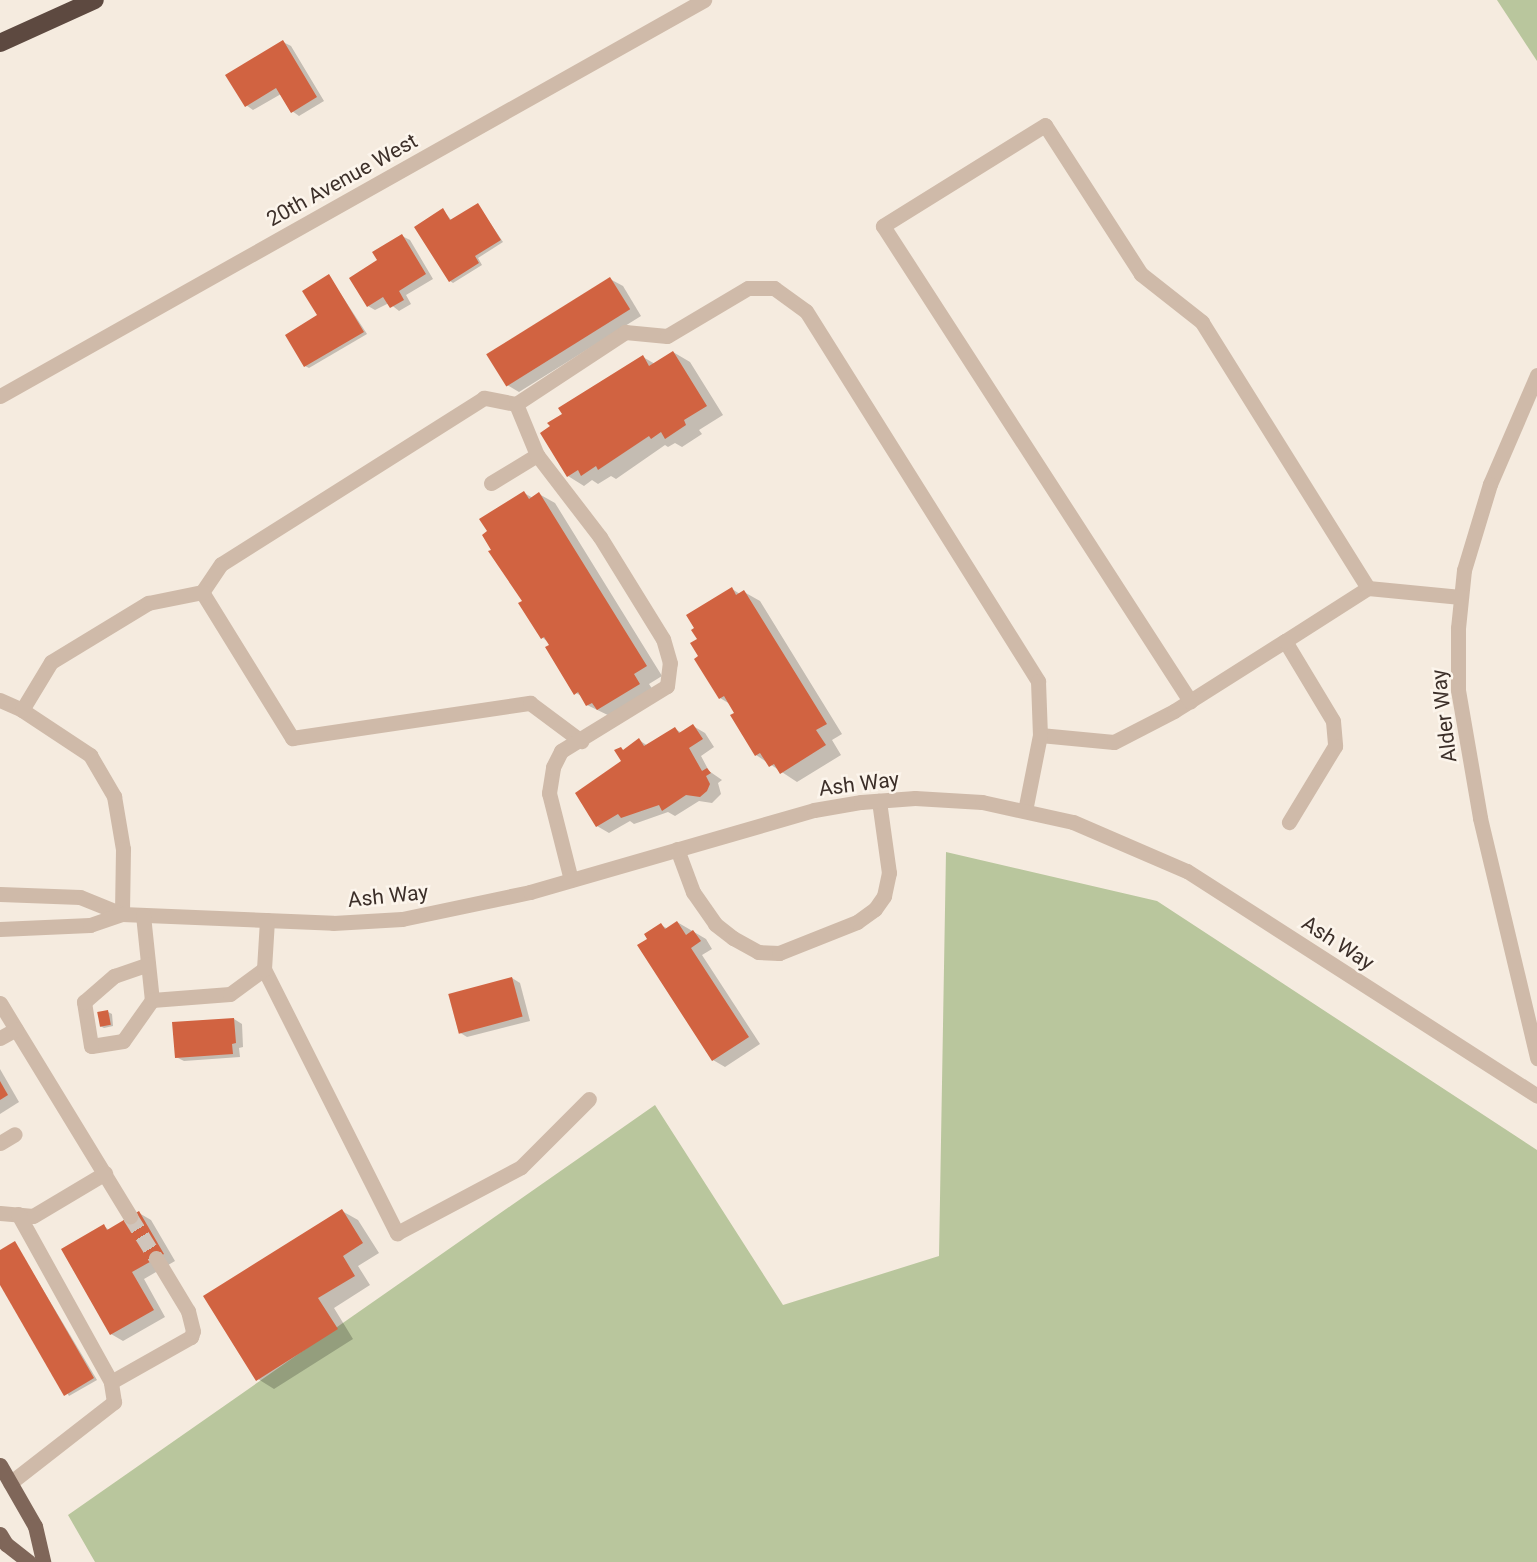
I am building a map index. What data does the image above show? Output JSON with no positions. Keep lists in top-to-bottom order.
{
  "streets": {
    "street": ["20th Avenue West", "Alder Way", "Ash Way"]
  }
}
